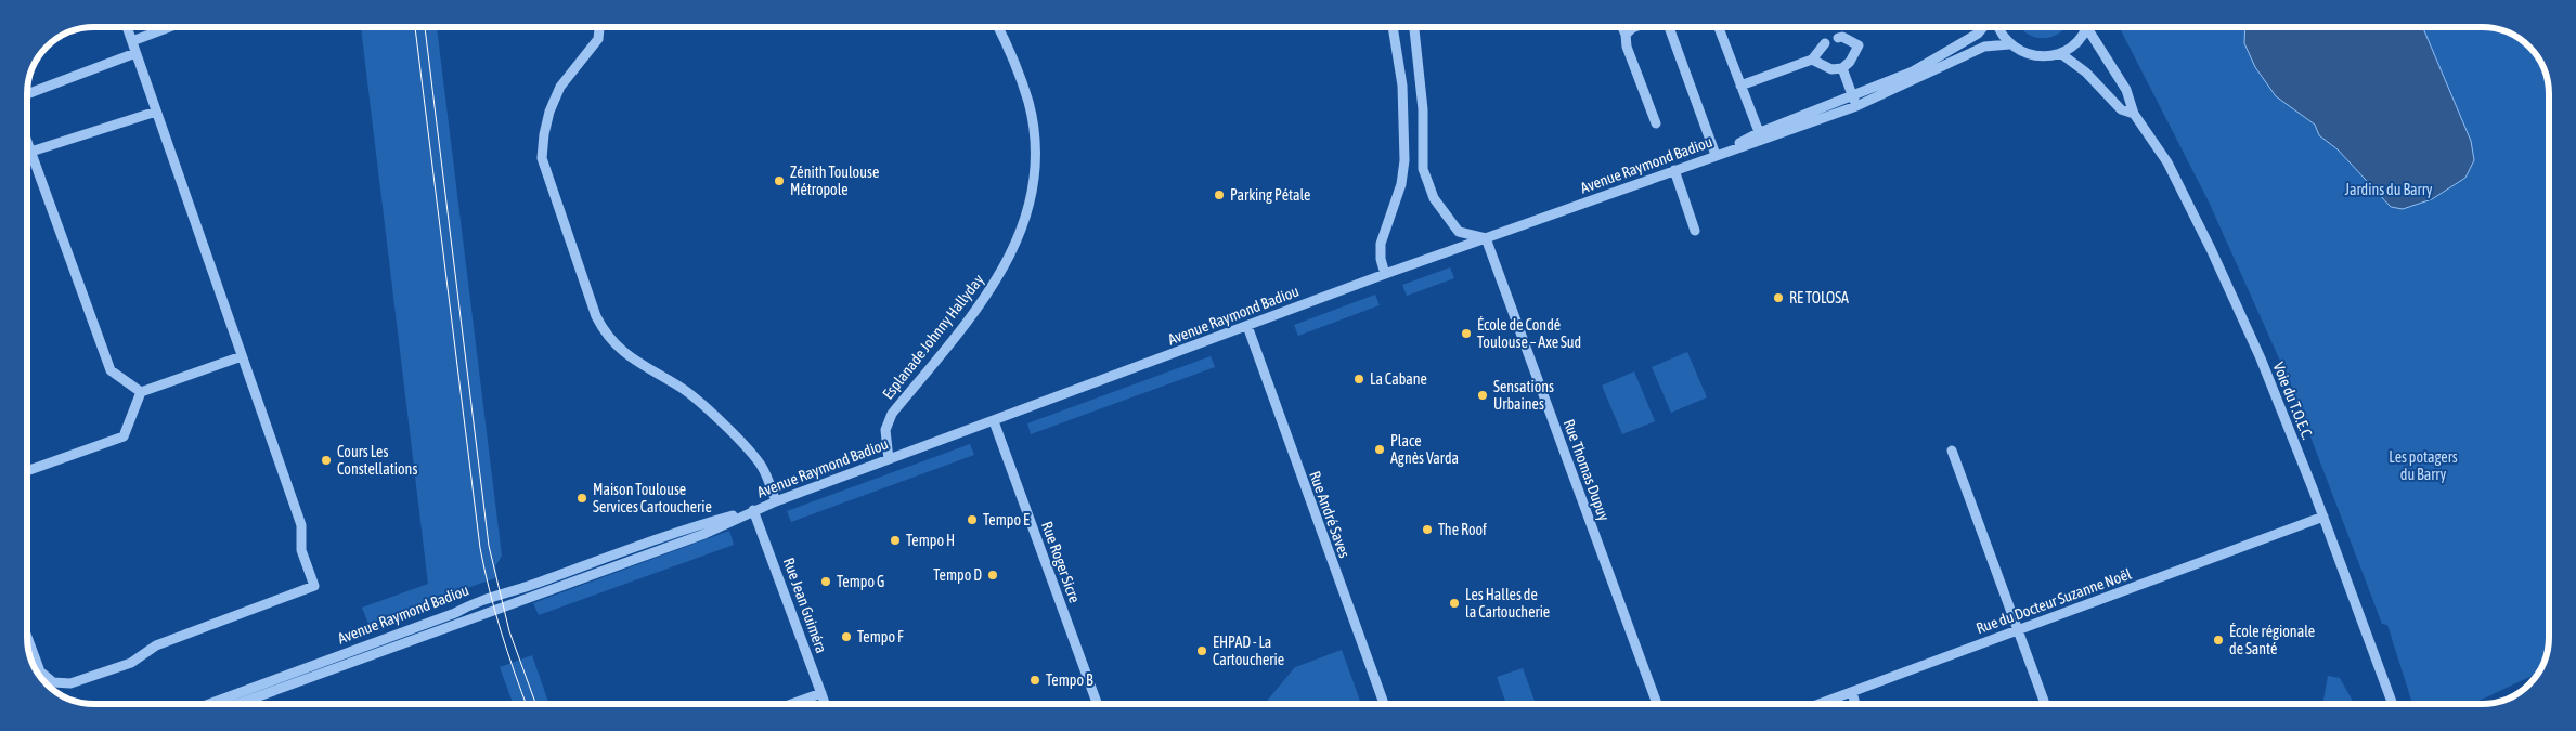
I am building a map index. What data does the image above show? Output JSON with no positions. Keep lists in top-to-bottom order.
{
  "streets": {
    "street": [
      "Avenue Raymond Badiou",
      "Esplanade Johnny Hallyday",
      "Voie du T.O.E.C.",
      "Rue Thomas Dupuy",
      "Rue André Saves",
      "Rue Roger Sicre",
      "Rue du Docteur Suzanne Noël",
      "Rue Jean Guiméra"
    ]
  },
  "crossings": [
    ["Avenue Raymond Badiou", "Esplanade Johnny Hallyday"],
    ["Avenue Raymond Badiou", "Rue Thomas Dupuy"],
    ["Avenue Raymond Badiou", "Rue André Saves"],
    ["Avenue Raymond Badiou", "Rue Roger Sicre"],
    ["Avenue Raymond Badiou", "Rue Jean Guiméra"],
    ["Voie du T.O.E.C.", "Rue du Docteur Suzanne Noël"]
  ],
  "parks": ["Jardins du Barry", "Les potagers du Barry"],
  "places": [
    "Zénith Toulouse Métropole",
    "Parking Pétale",
    "RE TOLOSA",
    "École de Condé Toulouse – Axe Sud",
    "La Cabane",
    "Sensations Urbaines",
    "Place Agnès Varda",
    "Cours Les Constellations",
    "Maison Toulouse Services Cartoucherie",
    "Tempo E",
    "The Roof",
    "Tempo H",
    "Tempo D",
    "Tempo G",
    "Les Halles de la Cartoucherie",
    "Tempo F",
    "École régionale de Santé",
    "EHPAD - La Cartoucherie",
    "Tempo B"
  ]
}
